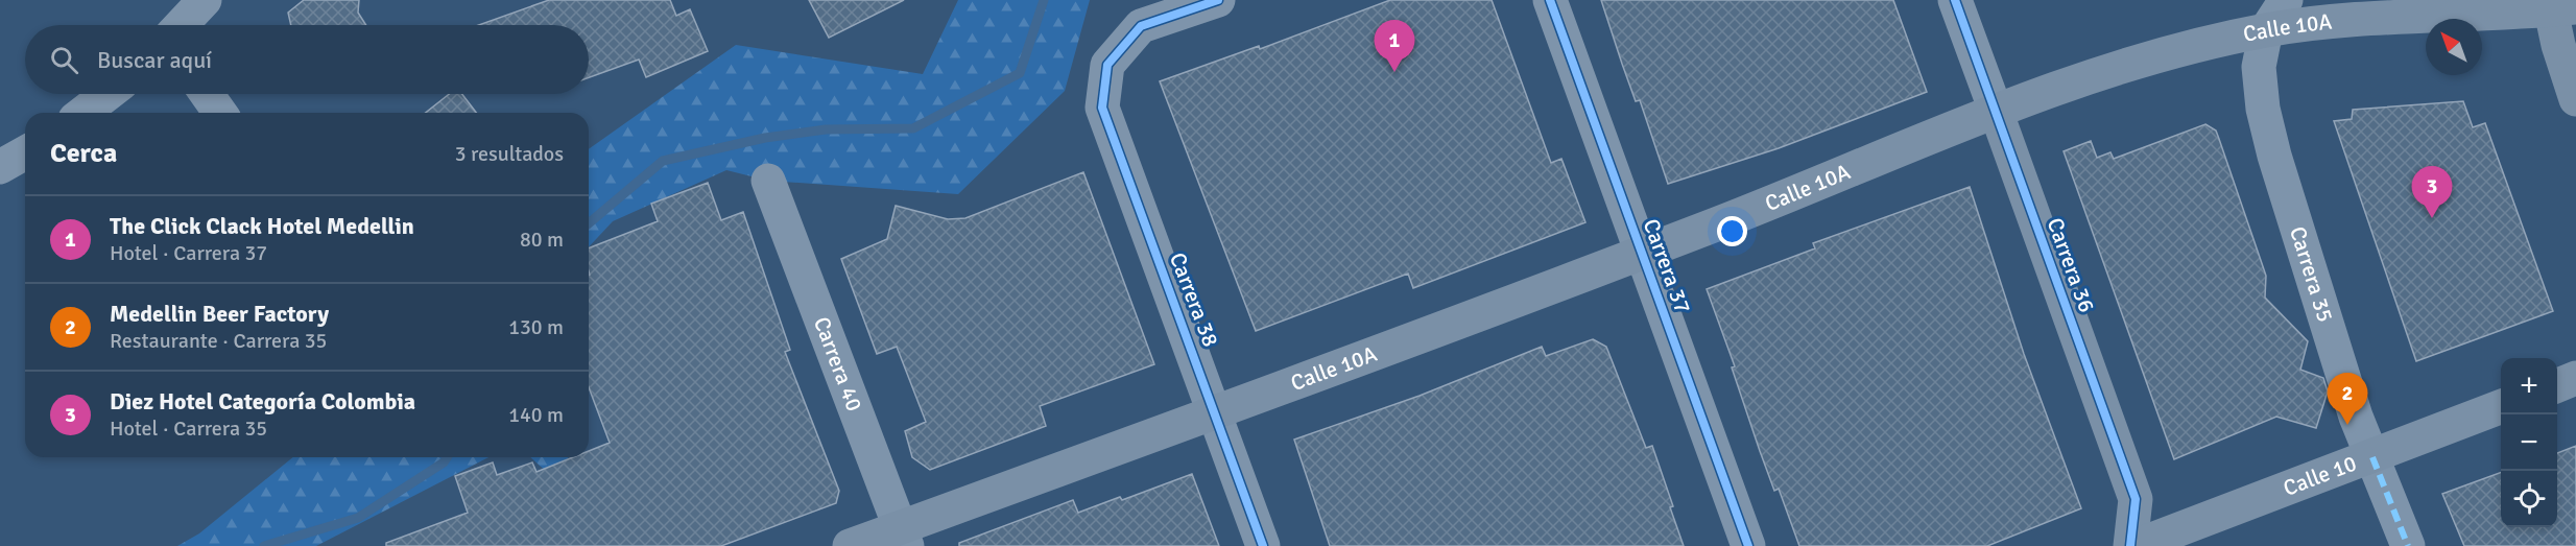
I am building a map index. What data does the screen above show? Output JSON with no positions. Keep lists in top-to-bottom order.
{
  "streets": {
    "main road": ["Calle 10A", "Carrera 36", "Calle 10"],
    "street": [
      "Carrera 37",
      "Carrera 35",
      "Carrera 38",
      "Carrera 40"
    ]
  },
  "crossings": [
    ["Calle 10A", "Carrera 36"],
    ["Calle 10A", "Carrera 37"],
    ["Calle 10A", "Carrera 35"],
    ["Calle 10A", "Carrera 38"],
    ["Calle 10A", "Carrera 40"],
    ["Carrera 35", "Calle 10"]
  ],
  "north": "top left",
  "page": {
    "pins": ["1", "3", "2"],
    "search": "Buscar aquí",
    "heading": ["Cerca", "3 resultados"],
    "list": [
      {
        "mark": "1",
        "name": "The Click Clack Hotel Medellin",
        "note": "Hotel · Carrera 37",
        "value": "80 m"
      },
      {
        "mark": "2",
        "name": "Medellin Beer Factory",
        "note": "Restaurante · Carrera 35",
        "value": "130 m"
      },
      {
        "mark": "3",
        "name": "Diez Hotel Categoría Colombia",
        "note": "Hotel · Carrera 35",
        "value": "140 m"
      }
    ],
    "map_buttons": ["+", "−"]
  }
}
